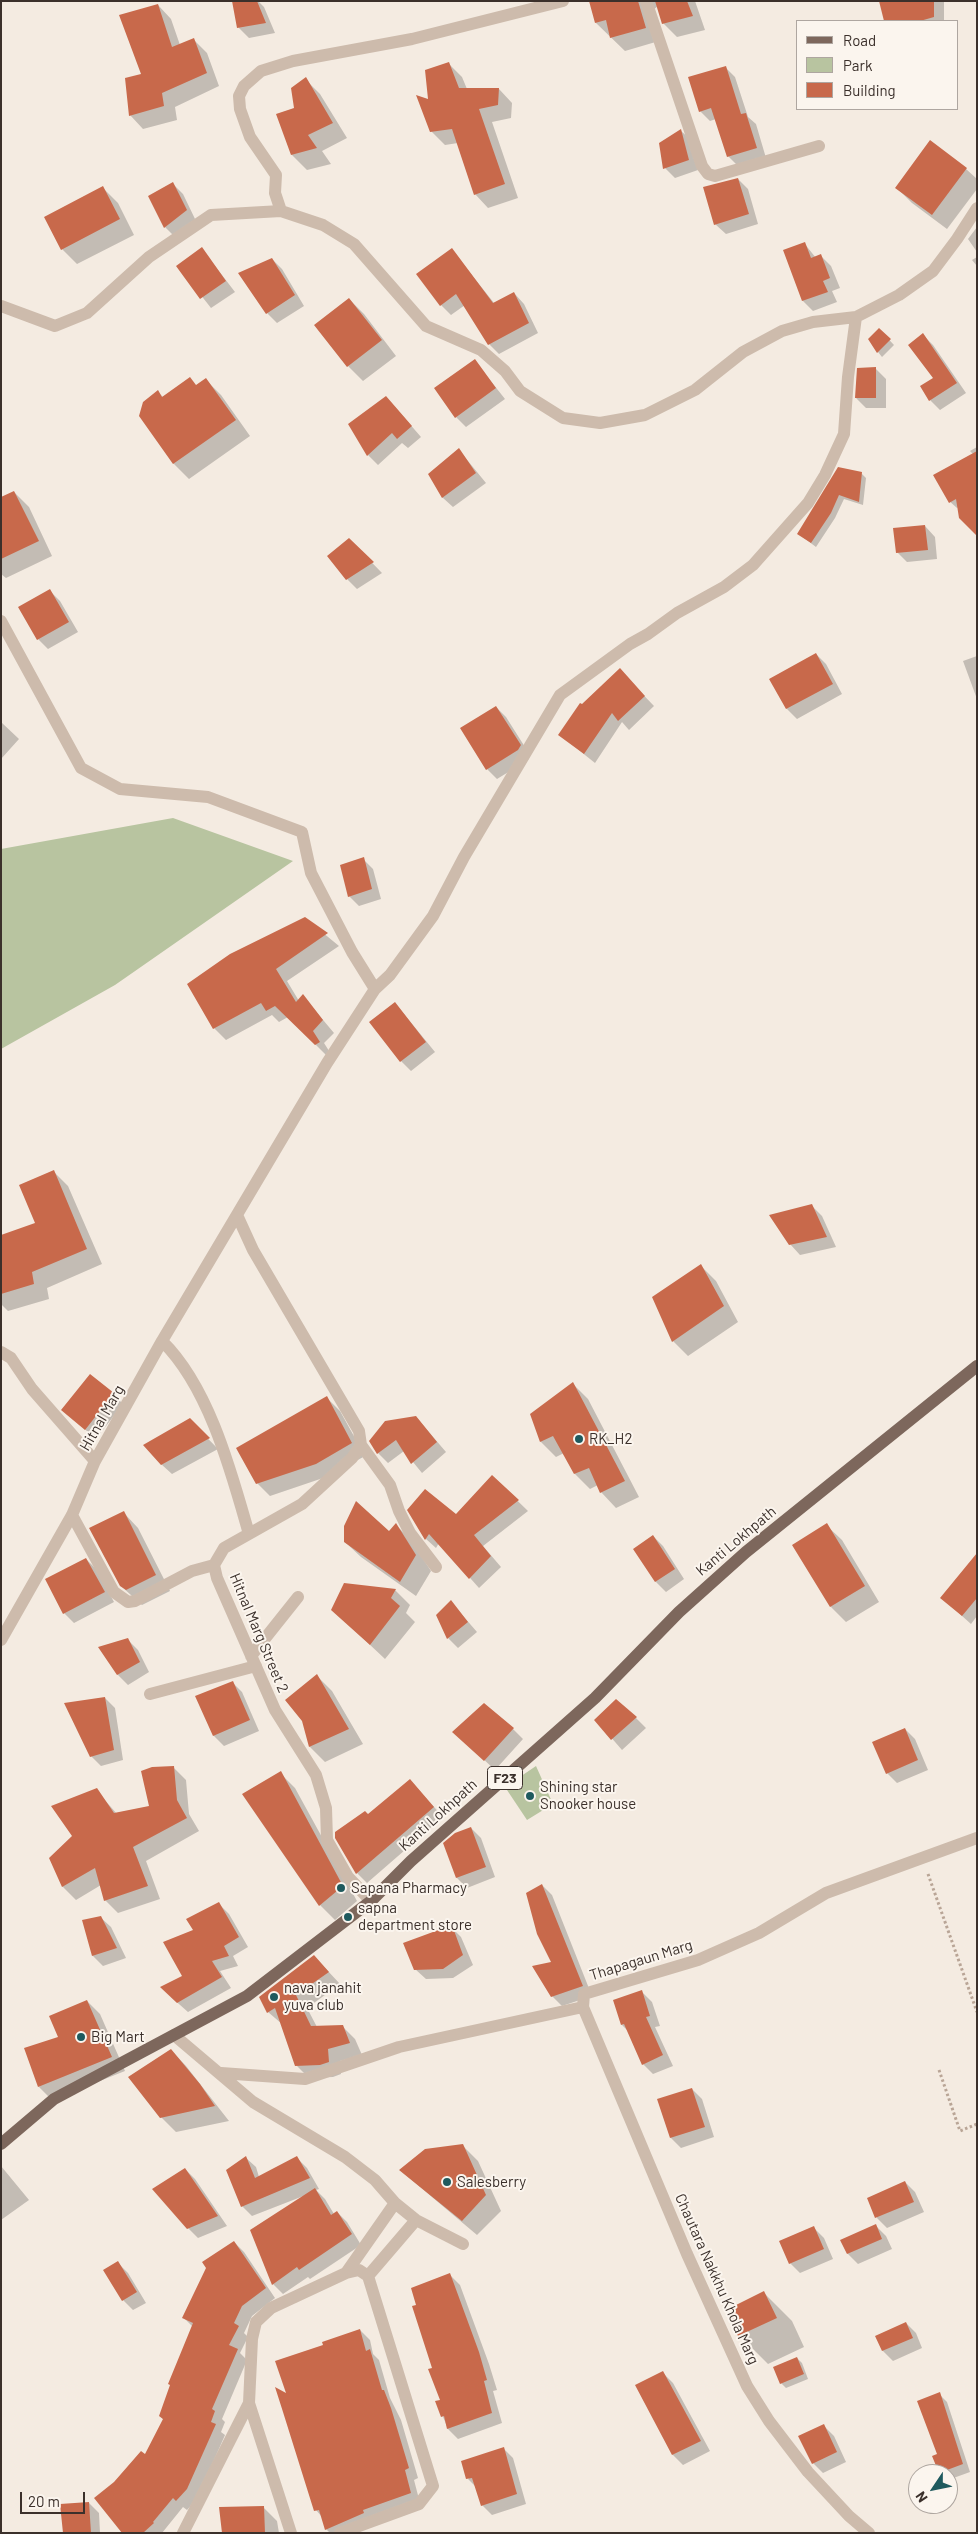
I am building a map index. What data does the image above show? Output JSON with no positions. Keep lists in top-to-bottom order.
{
  "streets": {
    "main road": ["Kanti Lokhpath", "F23"],
    "street": [
      "Hitnal Marg",
      "Hitnal Marg Street 2",
      "Thapagaun Marg",
      "Chautara Nakkhu Khola Marg"
    ]
  },
  "crossings": [
    ["Kanti Lokhpath", "Hitnal Marg Street 2"],
    ["Thapagaun Marg", "Chautara Nakkhu Khola Marg"]
  ],
  "places": [
    "RK_H2",
    "Shining star Snooker house",
    "Sapana Pharmacy",
    "sapna department store",
    "nava janahit yuva club",
    "Big Mart",
    "Salesberry"
  ],
  "legend": ["Road", "Park", "Building"],
  "scale_bar": "20 m",
  "north": "bottom left"
}
